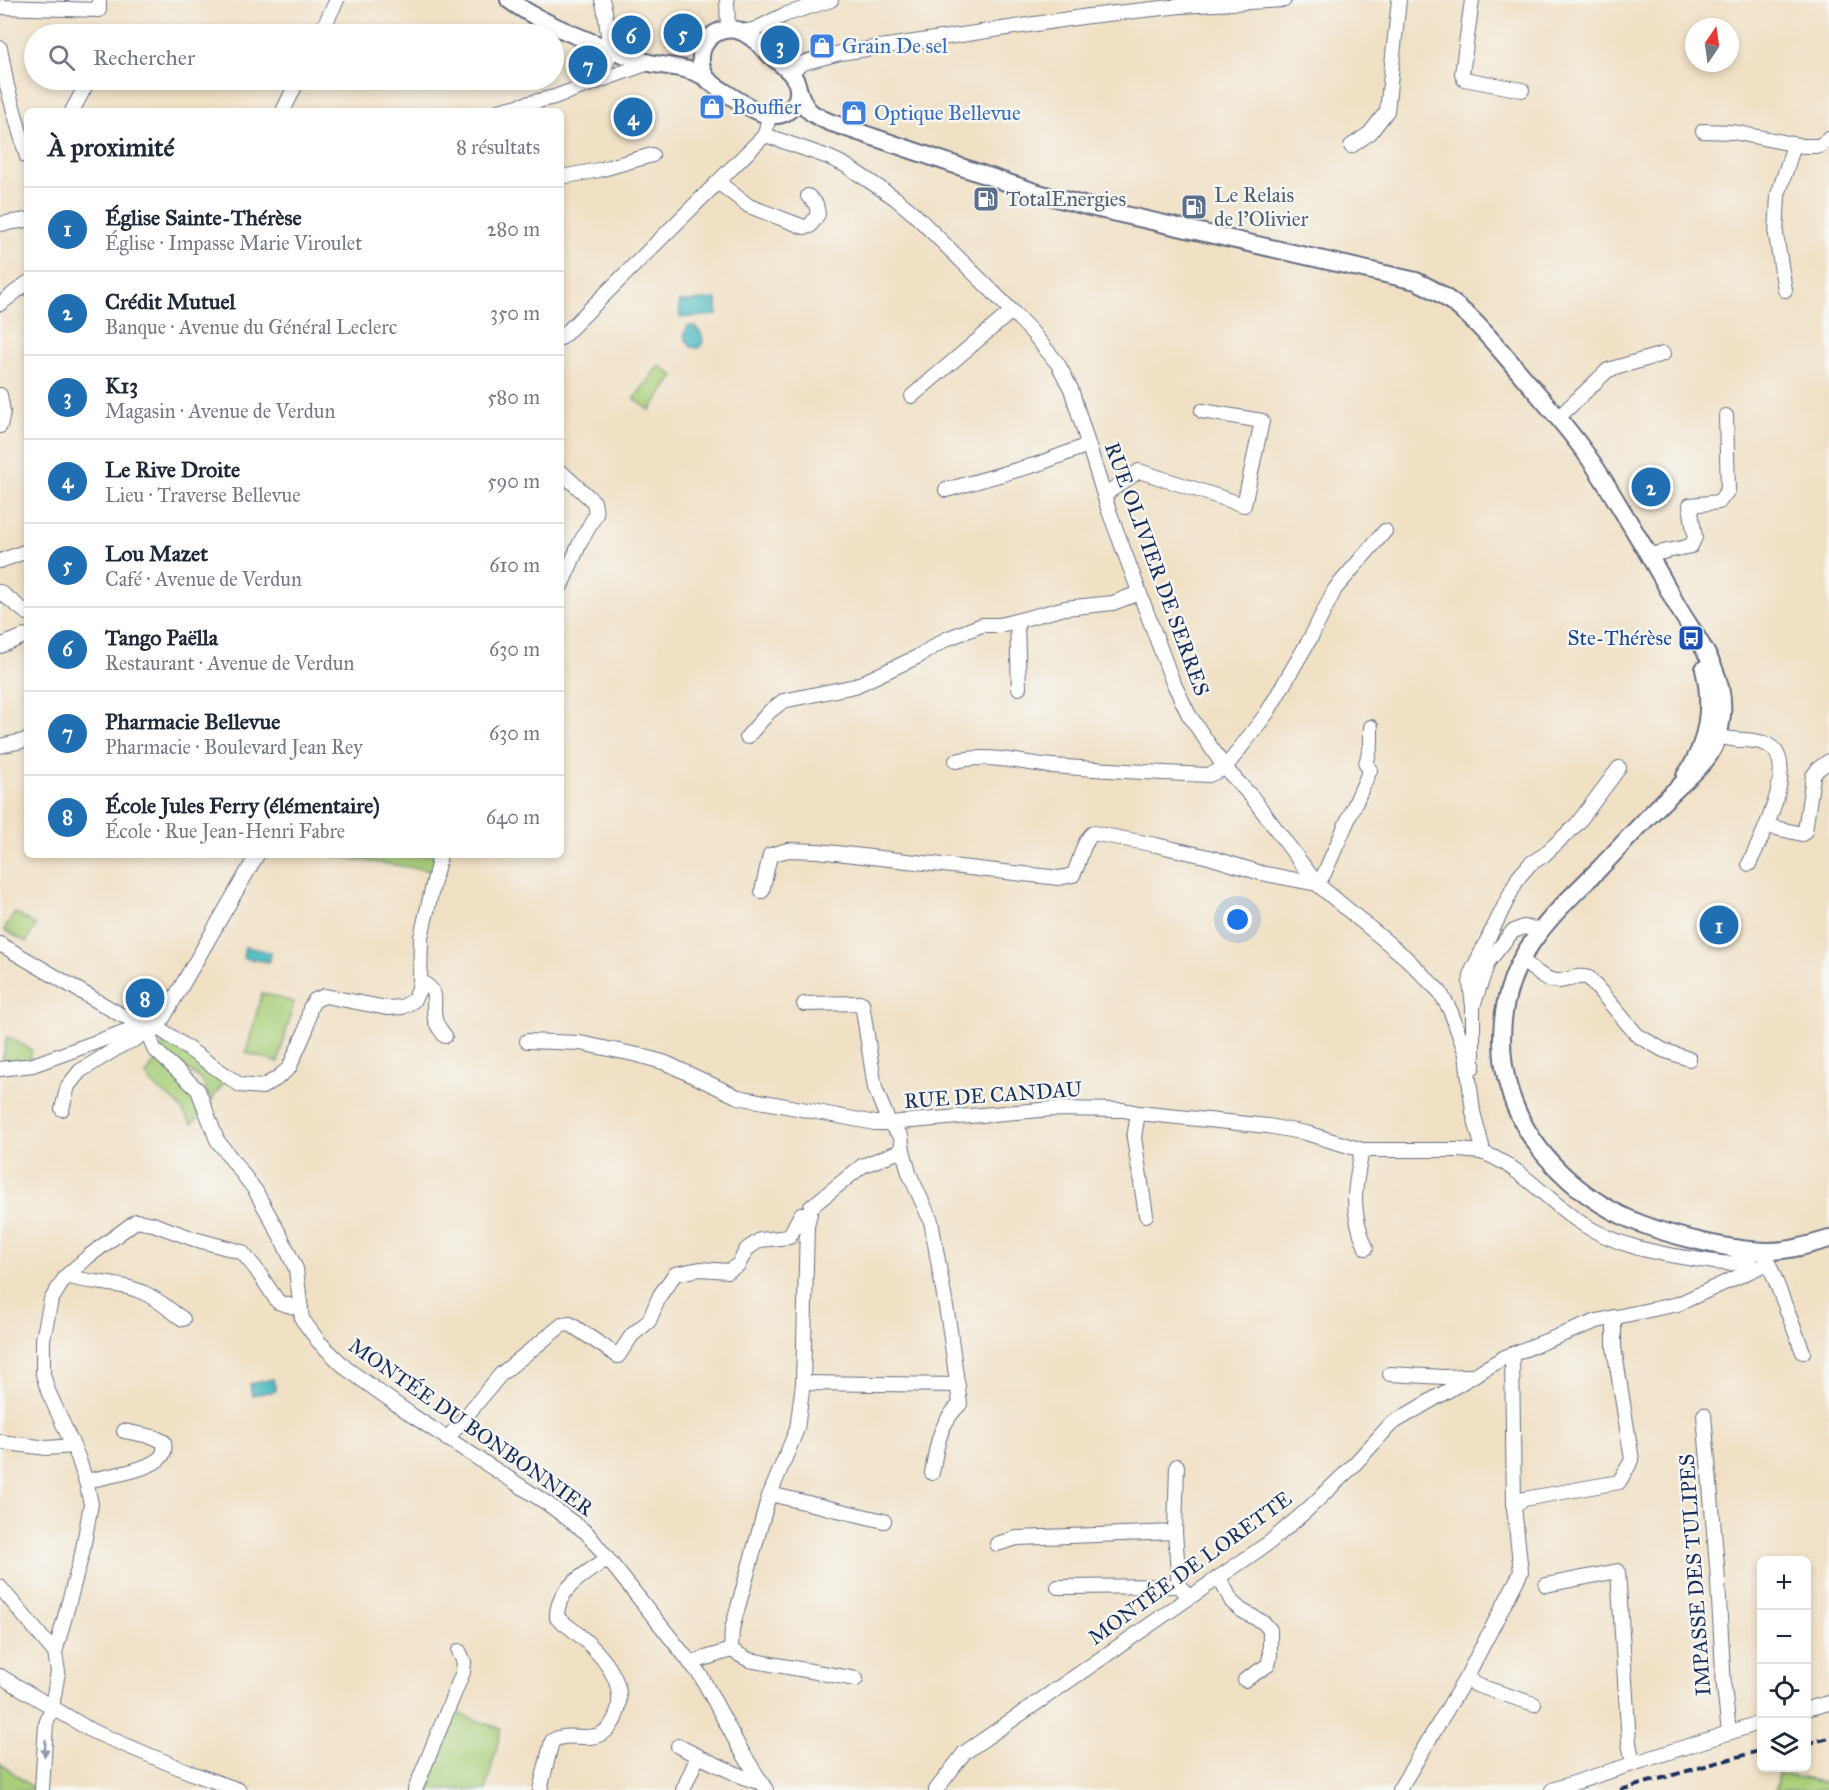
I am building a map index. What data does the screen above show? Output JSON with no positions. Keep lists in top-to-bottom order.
{
  "streets": {
    "street": [
      "RUE OLIVIER DE SERRES",
      "RUE DE CANDAU",
      "MONTÉE DU BONBONNIER",
      "MONTÉE DE LORETTE",
      "IMPASSE DES TULIPES"
    ]
  },
  "crossings": [
    ["RUE OLIVIER DE SERRES", "RUE DE CANDAU"]
  ],
  "places": {
    "shop": ["Grain De sel", "Bouffier", "Optique Bellevue"],
    "fuel station": ["TotalEnergies", "Le Relais de l'Olivier"],
    "bus stop": ["Ste-Thérèse"]
  },
  "north": "top",
  "page": {
    "pins": [
      "5",
      "6",
      "3",
      "7",
      "4",
      "2",
      "1",
      "8"
    ],
    "search": "Rechercher",
    "heading": ["À proximité", "8 résultats"],
    "list": [
      {
        "mark": "1",
        "name": "Église Sainte-Thérèse",
        "note": "Église · Impasse Marie Viroulet",
        "value": "280 m"
      },
      {
        "mark": "2",
        "name": "Crédit Mutuel",
        "note": "Banque · Avenue du Général Leclerc",
        "value": "350 m"
      },
      {
        "mark": "3",
        "name": "K13",
        "note": "Magasin · Avenue de Verdun",
        "value": "580 m"
      },
      {
        "mark": "4",
        "name": "Le Rive Droite",
        "note": "Lieu · Traverse Bellevue",
        "value": "590 m"
      },
      {
        "mark": "5",
        "name": "Lou Mazet",
        "note": "Café · Avenue de Verdun",
        "value": "610 m"
      },
      {
        "mark": "6",
        "name": "Tango Paëlla",
        "note": "Restaurant · Avenue de Verdun",
        "value": "630 m"
      },
      {
        "mark": "7",
        "name": "Pharmacie Bellevue",
        "note": "Pharmacie · Boulevard Jean Rey",
        "value": "630 m"
      },
      {
        "mark": "8",
        "name": "École Jules Ferry (élémentaire)",
        "note": "École · Rue Jean-Henri Fabre",
        "value": "640 m"
      }
    ],
    "map_buttons": ["+", "−"]
  }
}
